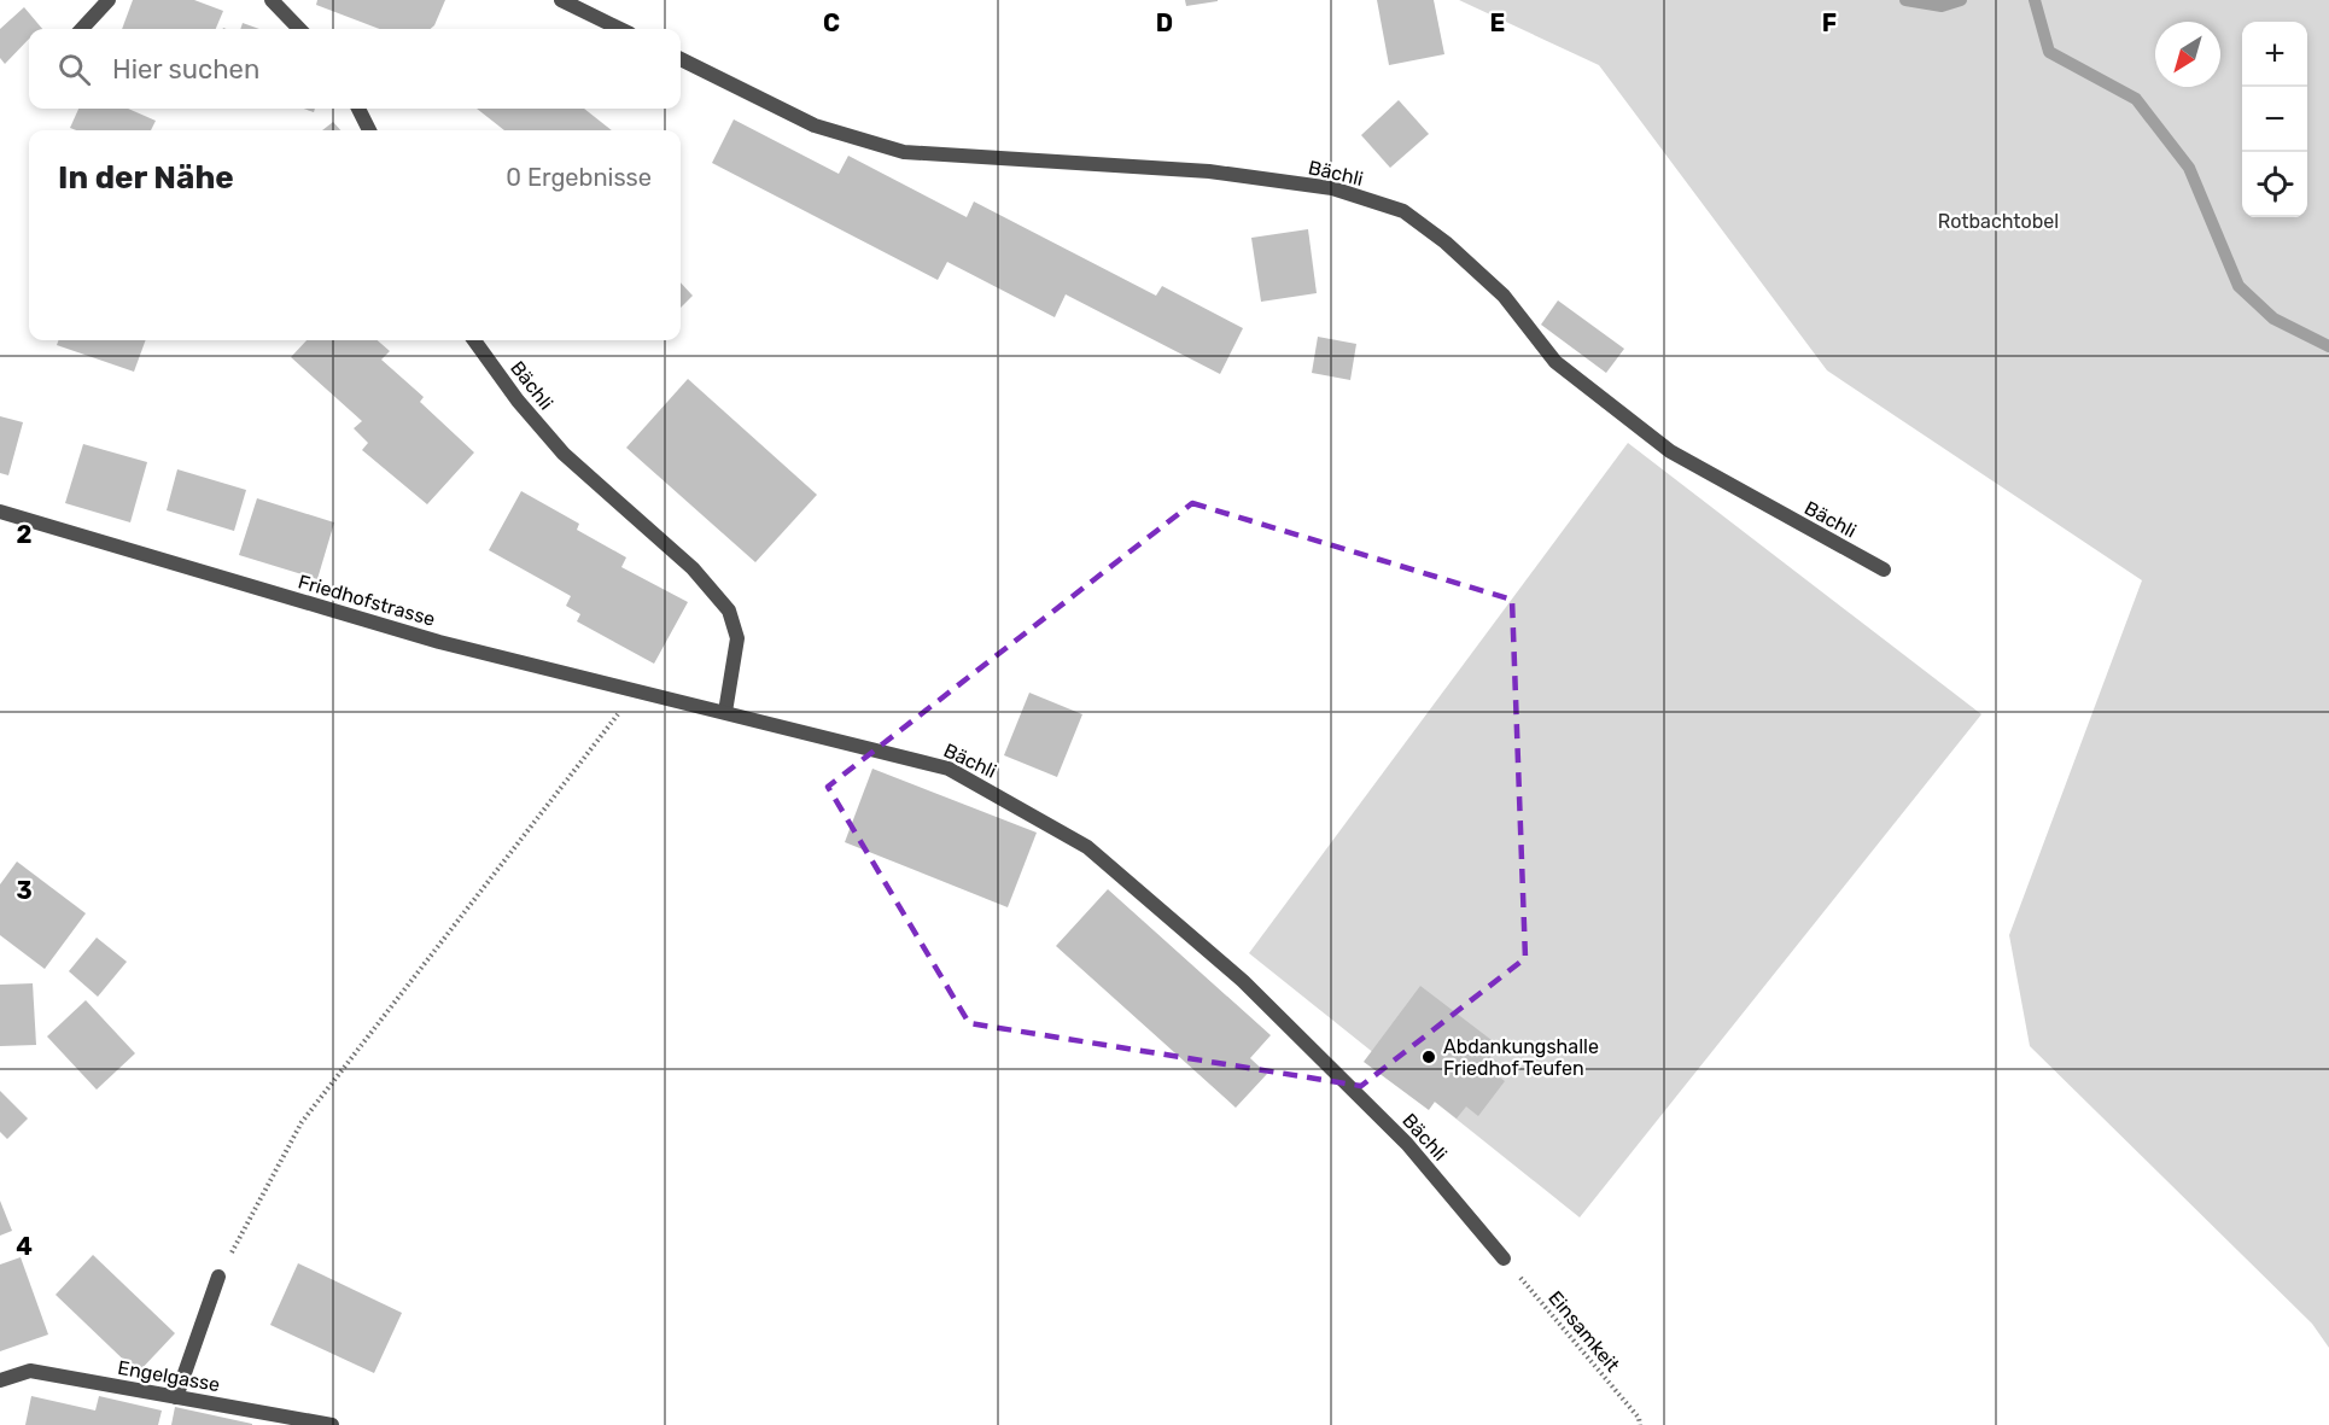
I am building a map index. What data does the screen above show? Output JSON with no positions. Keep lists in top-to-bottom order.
{
  "streets": {
    "street": ["Bächli", "Friedhofstrasse", "Engelgasse"],
    "path": ["Einsamkeit"]
  },
  "crossings": [
    ["Bächli", "Friedhofstrasse"],
    ["Bächli", "Einsamkeit"]
  ],
  "parks": ["Rotbachtobel"],
  "places": ["Abdankungshalle Friedhof Teufen"],
  "north": "bottom left",
  "page": {
    "map_buttons": ["+", "−"],
    "search": "Hier suchen",
    "heading": ["In der Nähe", "0 Ergebnisse"]
  },
  "grid": {
    "columns": [
      "C",
      "D",
      "E",
      "F"
    ],
    "rows": ["2", "3", "4"]
  }
}
